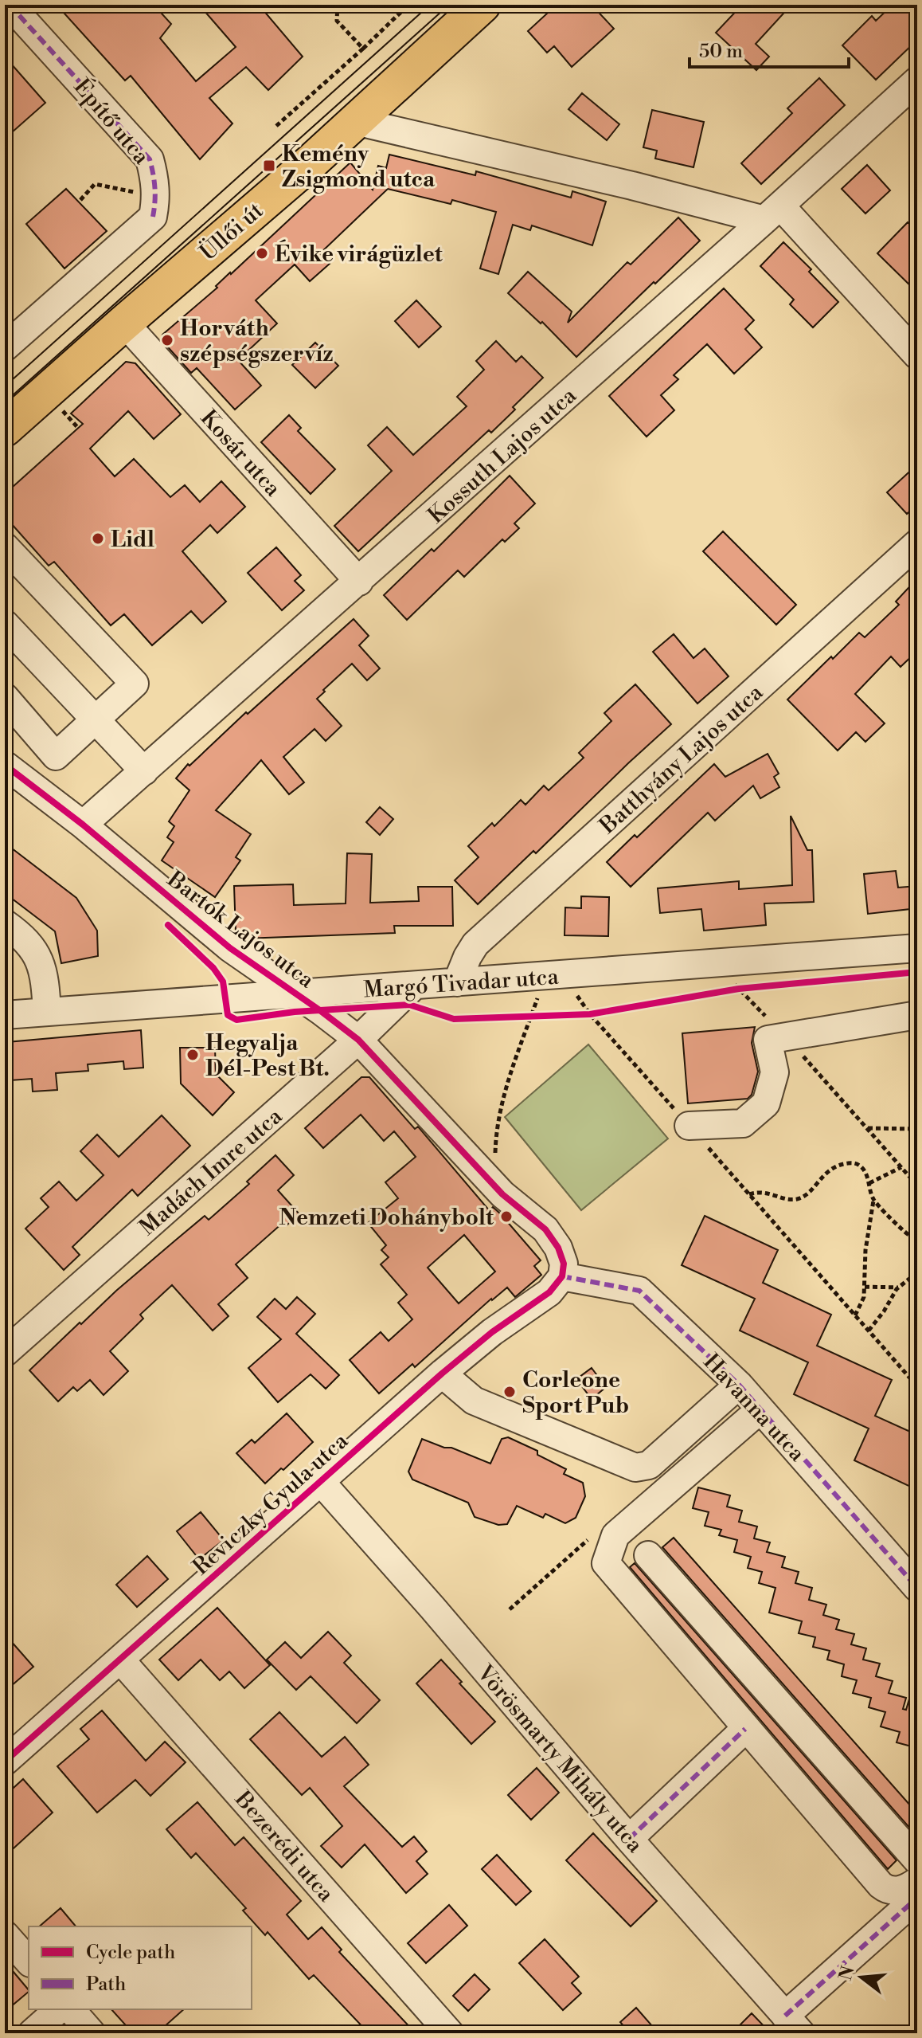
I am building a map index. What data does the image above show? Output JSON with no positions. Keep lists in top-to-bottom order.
{
  "streets": {
    "main road": ["Üllői út"],
    "street": [
      "Építő utca",
      "Kosár utca",
      "Kossuth Lajos utca",
      "Batthyány Lajos utca",
      "Bartók Lajos utca",
      "Margó Tivadar utca",
      "Madách Imre utca",
      "Havanna utca",
      "Reviczky Gyula utca",
      "Vörösmarty Mihály utca",
      "Bezerédi utca"
    ]
  },
  "crossings": [
    ["Üllői út", "Kosár utca"],
    ["Kosár utca", "Kossuth Lajos utca"],
    ["Kossuth Lajos utca", "Bartók Lajos utca"],
    ["Batthyány Lajos utca", "Margó Tivadar utca"],
    ["Bartók Lajos utca", "Margó Tivadar utca"],
    ["Bartók Lajos utca", "Madách Imre utca"],
    ["Bartók Lajos utca", "Havanna utca"],
    ["Bartók Lajos utca", "Reviczky Gyula utca"],
    ["Margó Tivadar utca", "Madách Imre utca"],
    ["Havanna utca", "Reviczky Gyula utca"],
    ["Reviczky Gyula utca", "Vörösmarty Mihály utca"],
    ["Reviczky Gyula utca", "Bezerédi utca"]
  ],
  "places": {
    "transit": ["Kemény Zsigmond utca"],
    "other": [
      "Évike virágüzlet",
      "Horváth szépségszervíz",
      "Lidl",
      "Hegyalja Dél-Pest Bt.",
      "Nemzeti Dohánybolt",
      "Corleone Sport Pub"
    ]
  },
  "legend": ["Cycle path", "Path"],
  "scale_bar": "50 m",
  "north": "left"
}
